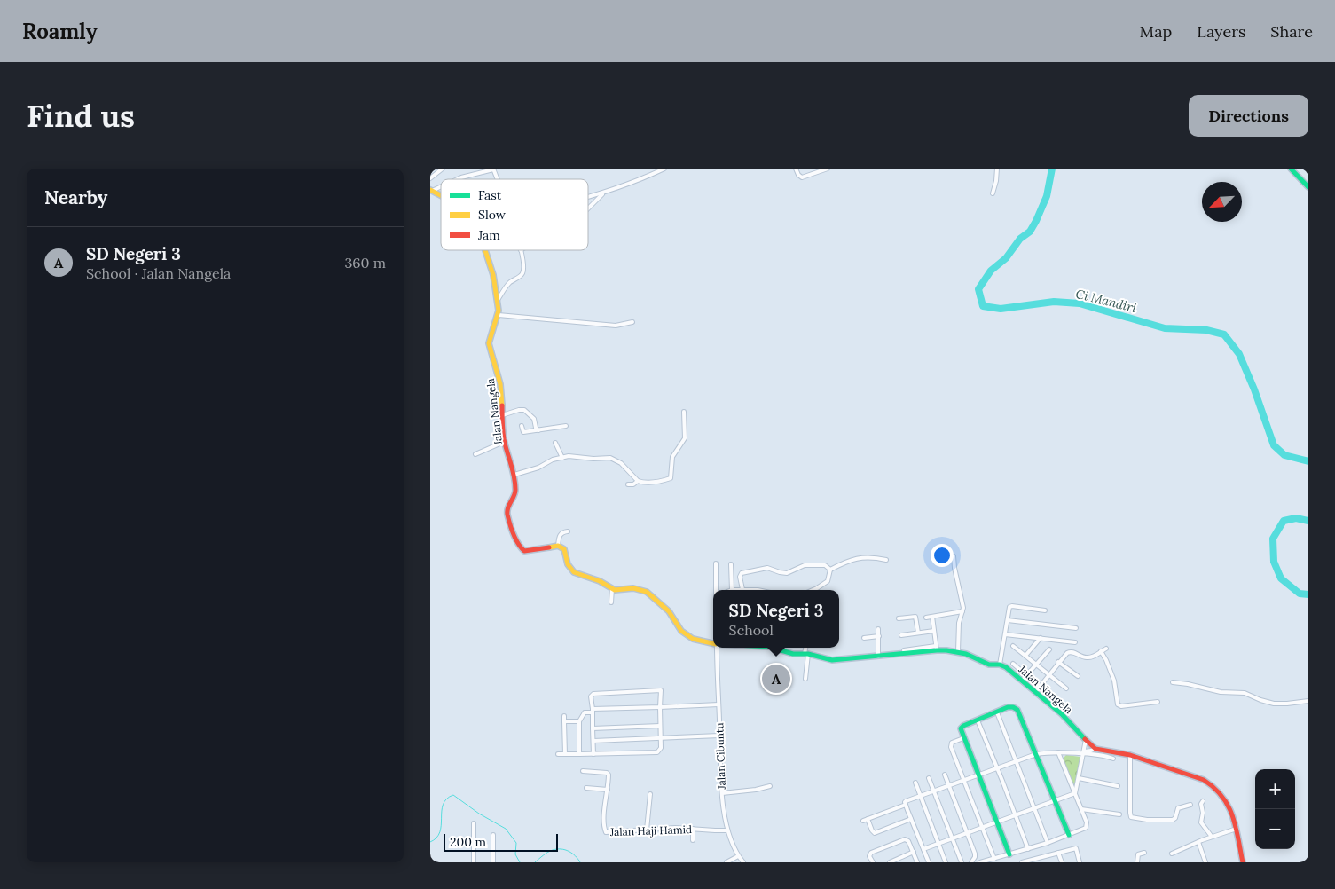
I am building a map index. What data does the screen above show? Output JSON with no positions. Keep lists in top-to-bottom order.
{
  "streets": {
    "main road": ["Jalan Nangela"],
    "street": ["Jalan Cibuntu", "Jalan Haji Hamid"]
  },
  "crossings": [
    ["Jalan Cibuntu", "Jalan Haji Hamid"]
  ],
  "water": ["Ci Mandiri"],
  "legend": ["Fast", "Slow", "Jam"],
  "scale_bar": "200 m",
  "north": "bottom left",
  "page": {
    "header": "Roamly",
    "nav": ["Map", "Layers", "Share"],
    "buttons": "Directions",
    "title": "Find us",
    "heading": "Nearby",
    "list": [
      {
        "mark": "A",
        "name": "SD Negeri 3",
        "note": "School · Jalan Nangela",
        "value": "360 m"
      }
    ],
    "popup": ["SD Negeri 3", "School"],
    "pins": "A",
    "map_buttons": ["+", "−"],
    "scale": "200 m"
  }
}
